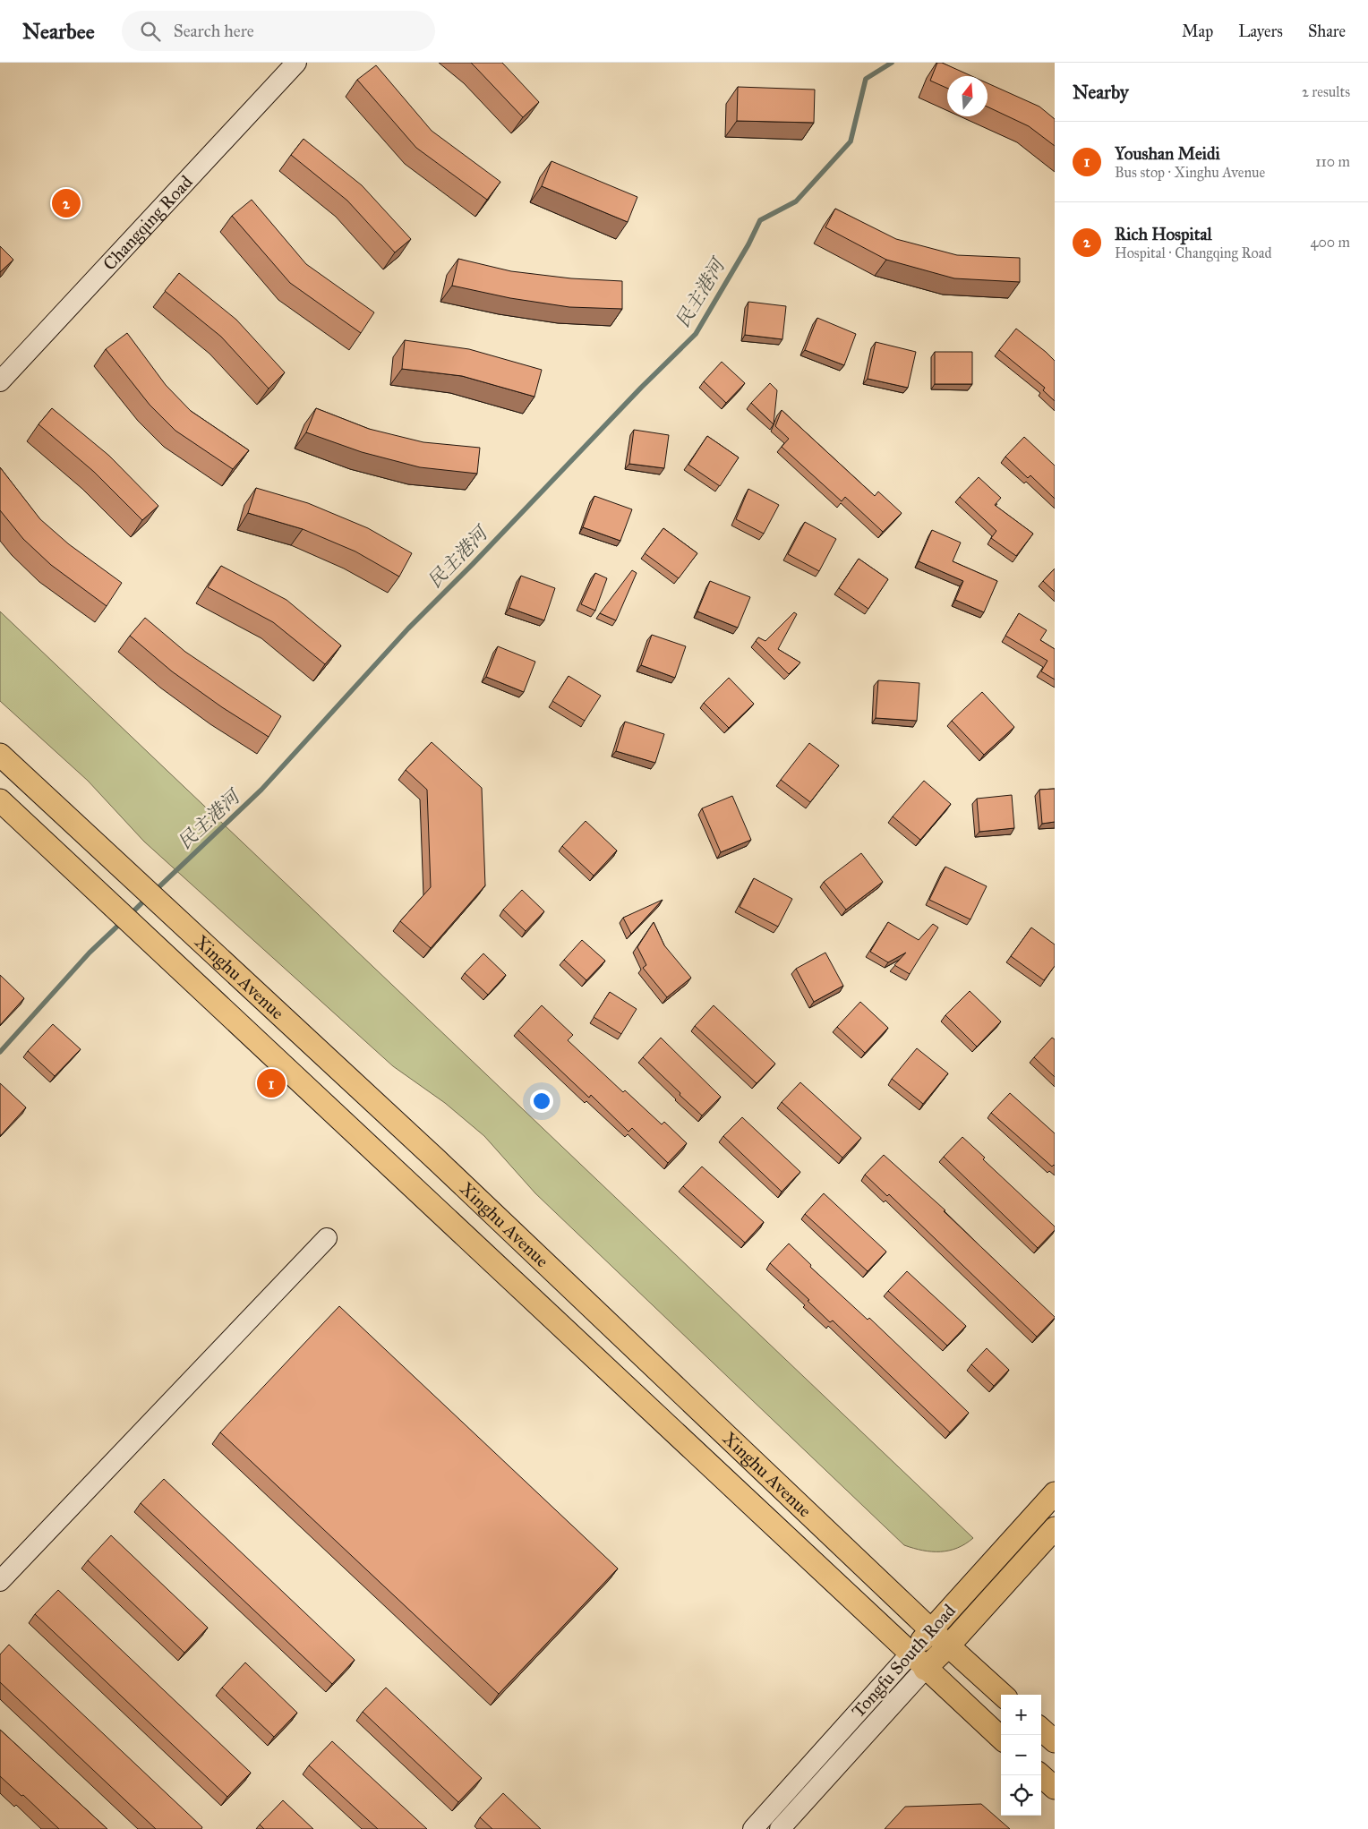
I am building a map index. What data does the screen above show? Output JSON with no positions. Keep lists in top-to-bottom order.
{
  "streets": {
    "main road": ["Xinghu Avenue", "Tongfu South Road"],
    "street": ["Changqing Road"]
  },
  "crossings": [
    ["Xinghu Avenue", "Tongfu South Road"]
  ],
  "water": ["民主港河"],
  "north": "top",
  "page": {
    "header": "Nearbee",
    "search": "Search here",
    "nav": ["Map", "Layers", "Share"],
    "heading": ["Nearby", "2 results"],
    "list": [
      {
        "mark": "1",
        "name": "Youshan Meidi",
        "note": "Bus stop · Xinghu Avenue",
        "value": "110 m"
      },
      {
        "mark": "2",
        "name": "Rich Hospital",
        "note": "Hospital · Changqing Road",
        "value": "400 m"
      }
    ],
    "pins": ["2", "1"],
    "map_buttons": ["+", "−"]
  }
}
